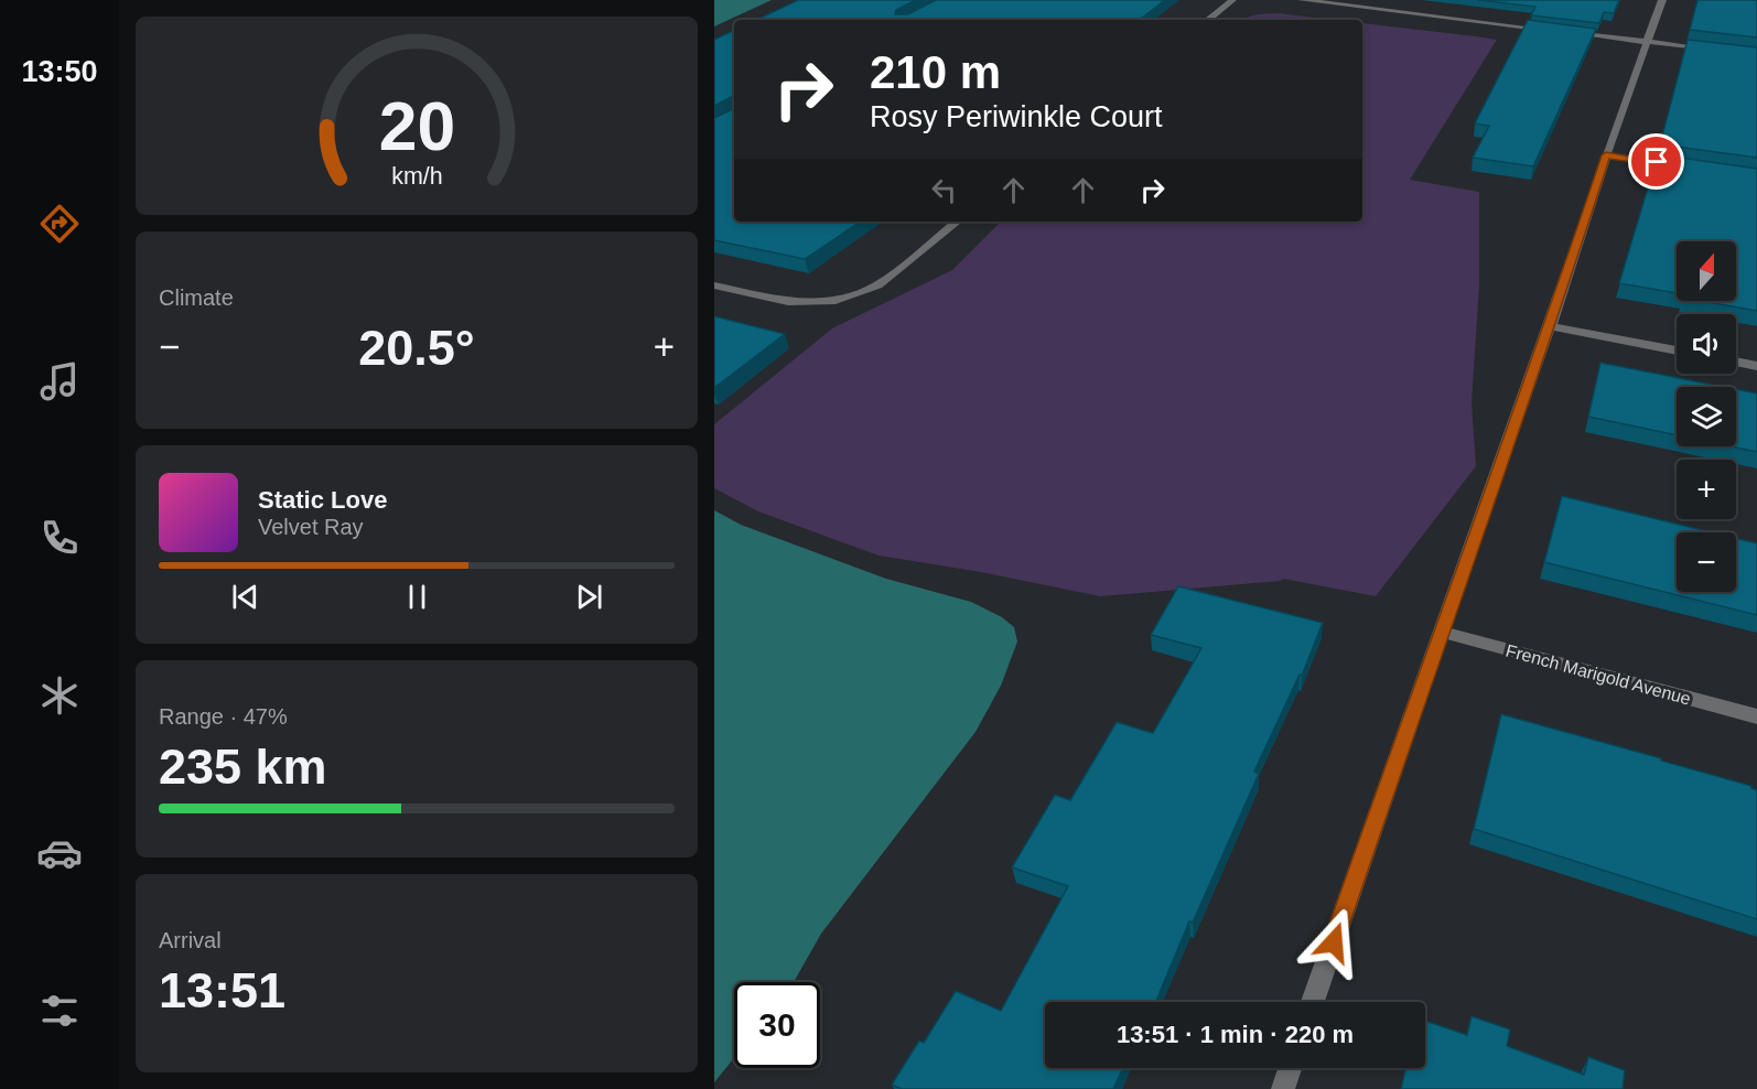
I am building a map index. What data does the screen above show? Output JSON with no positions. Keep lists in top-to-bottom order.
{
  "streets": {
    "street": ["French Marigold Avenue"]
  },
  "north": "top",
  "page": {
    "tabs": "13:50",
    "turn": ["210 m", "Rosy Periwinkle Court"],
    "tile": [
      "Climate",
      ["Range · 47%", "235 km"],
      ["Arrival", "13:51"]
    ],
    "map_buttons": ["+", "−"],
    "heat": ["−", "20.5°", "+"],
    "song": ["Static Love", "Velvet Ray"],
    "limit": "30",
    "trip": "13:51 · 1 min · 220 m",
    "gauge": ["20", "km/h"]
  }
}
